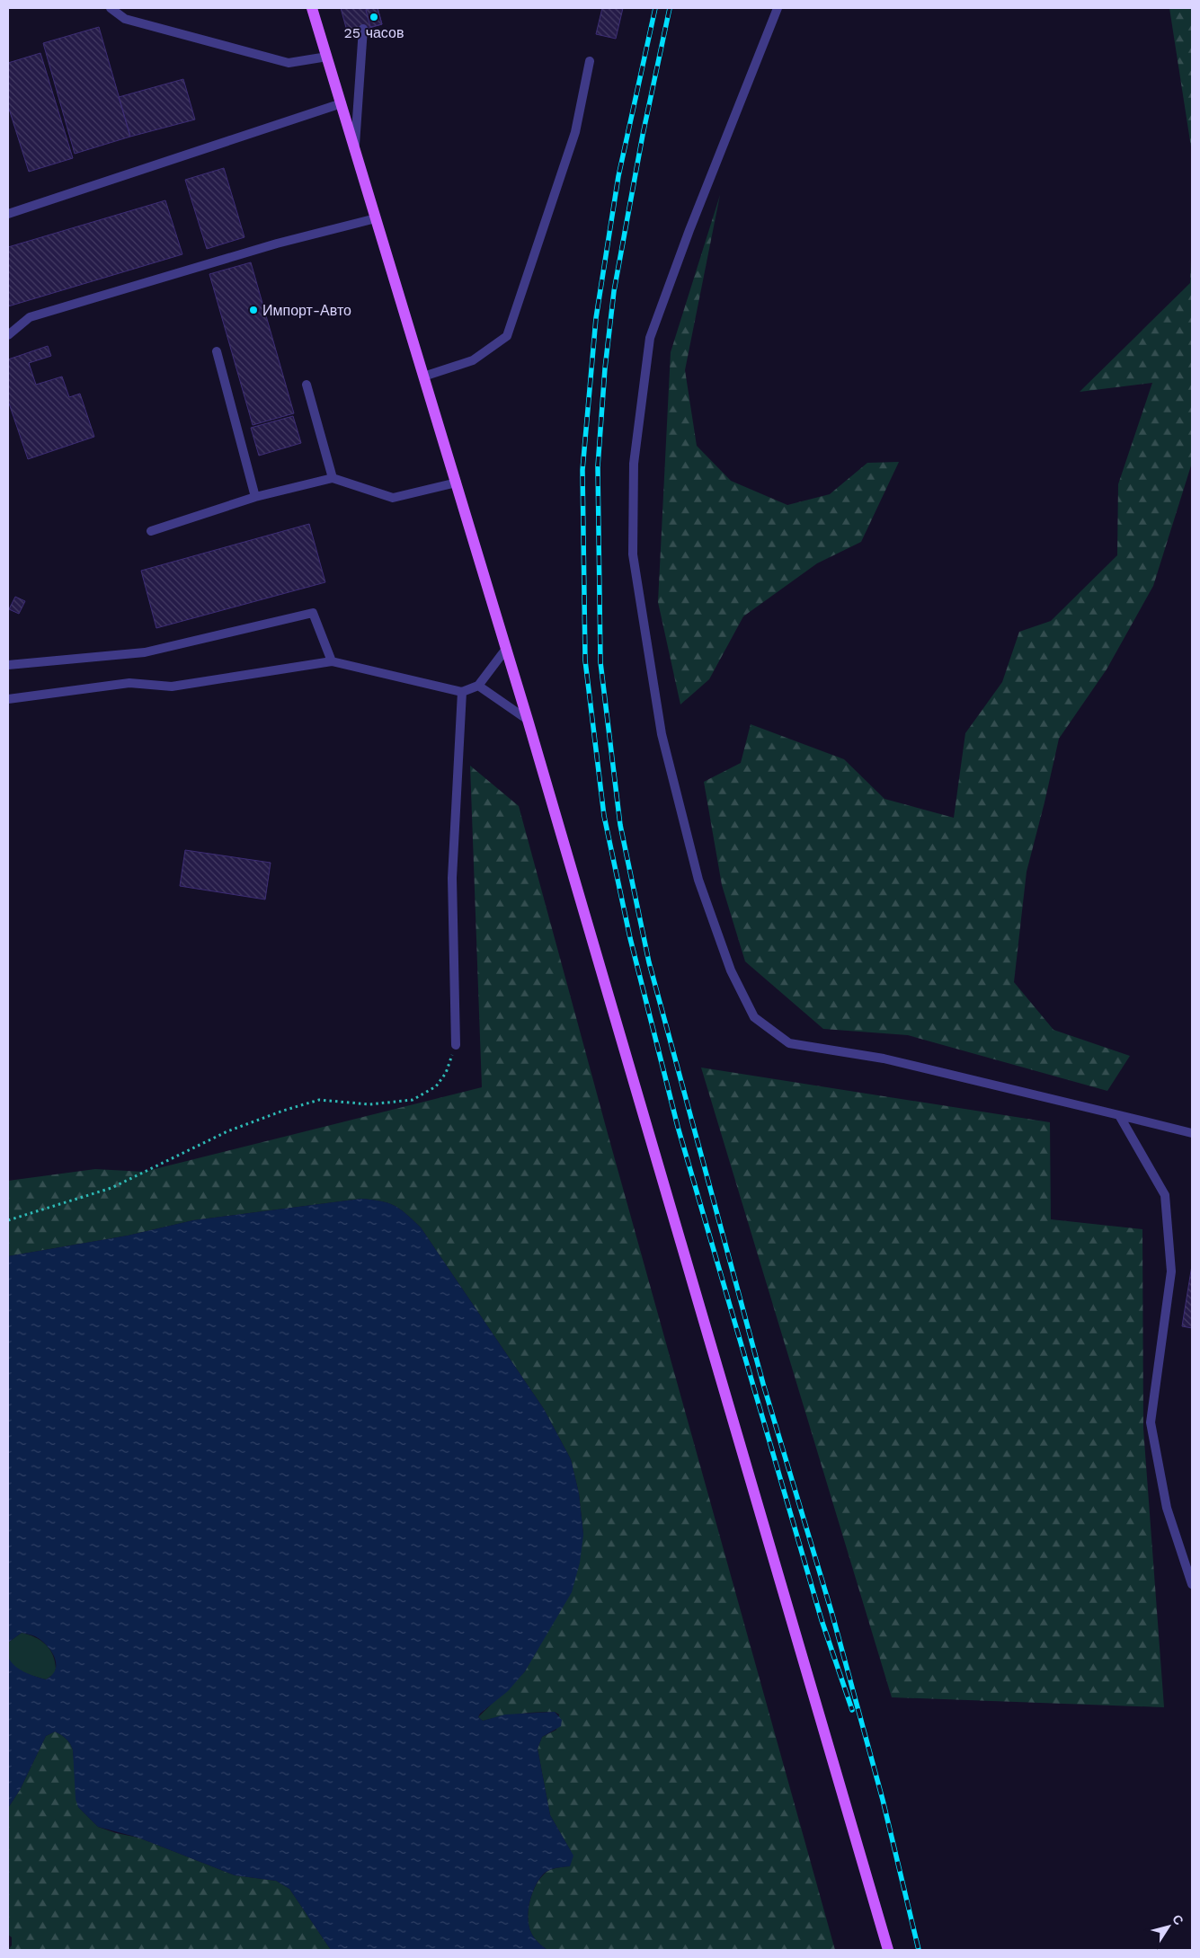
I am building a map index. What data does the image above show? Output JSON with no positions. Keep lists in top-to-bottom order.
{
  "places": ["25 часов", "Импорт-Авто"],
  "north": "top right"
}
